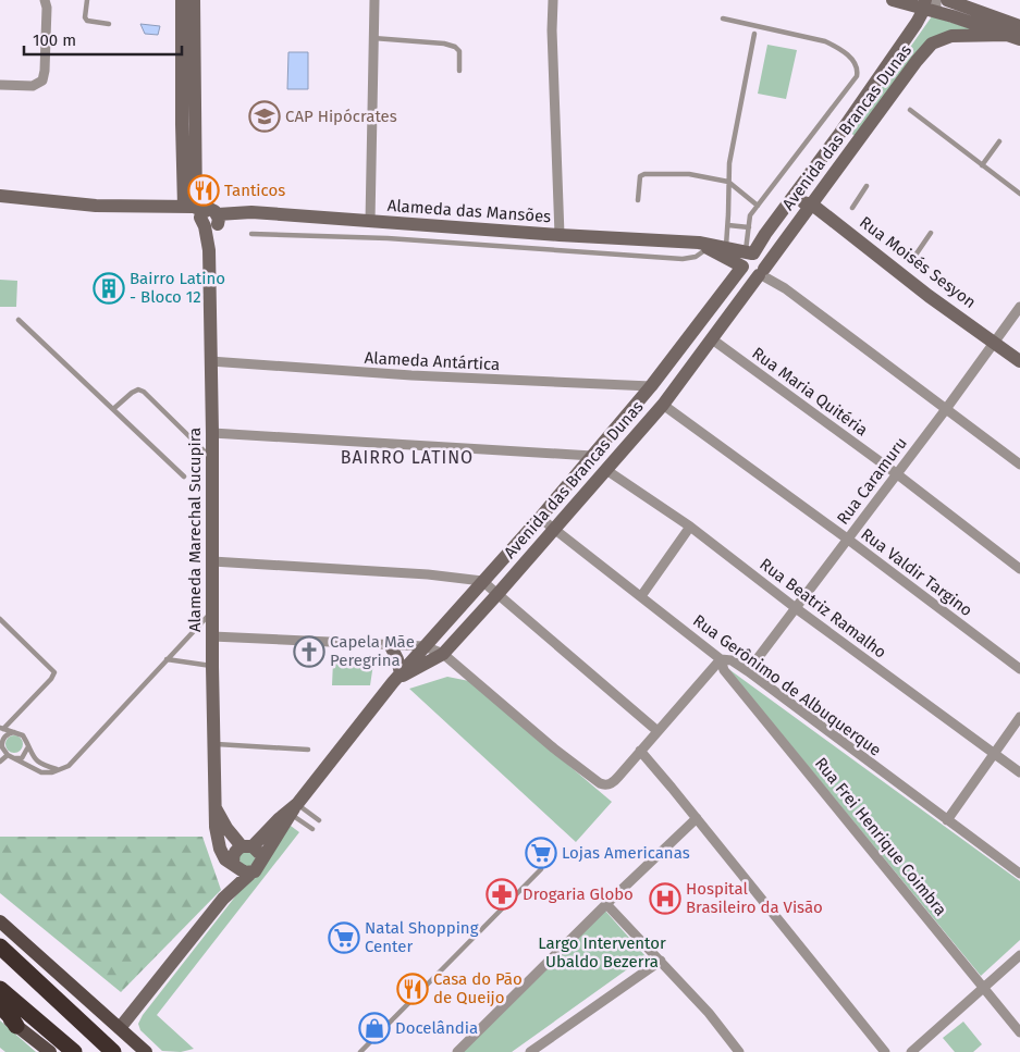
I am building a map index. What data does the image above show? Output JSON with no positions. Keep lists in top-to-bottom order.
{
  "streets": {
    "main road": [
      "Avenida das Brancas Dunas",
      "Alameda das Mansões",
      "Rua Moisés Sesyon",
      "Alameda Marechal Sucupira"
    ],
    "street": [
      "Alameda Antártica",
      "Rua Maria Quitéria",
      "Rua Caramuru",
      "Rua Valdir Targino",
      "Rua Beatriz Ramalho",
      "Rua Gerônimo de Albuquerque",
      "Rua Frei Henrique Coimbra"
    ]
  },
  "crossings": [
    ["Avenida das Brancas Dunas", "Alameda das Mansões"],
    ["Avenida das Brancas Dunas", "Rua Moisés Sesyon"],
    ["Avenida das Brancas Dunas", "Alameda Antártica"],
    ["Avenida das Brancas Dunas", "Rua Maria Quitéria"],
    ["Avenida das Brancas Dunas", "Alameda Marechal Sucupira"],
    ["Avenida das Brancas Dunas", "Rua Valdir Targino"],
    ["Avenida das Brancas Dunas", "Rua Beatriz Ramalho"],
    ["Avenida das Brancas Dunas", "Rua Gerônimo de Albuquerque"],
    ["Alameda das Mansões", "Alameda Marechal Sucupira"],
    ["Rua Moisés Sesyon", "Rua Caramuru"],
    ["Alameda Antártica", "Alameda Marechal Sucupira"],
    ["Rua Maria Quitéria", "Rua Caramuru"],
    ["Rua Caramuru", "Rua Valdir Targino"],
    ["Rua Caramuru", "Rua Beatriz Ramalho"],
    ["Rua Caramuru", "Rua Gerônimo de Albuquerque"],
    ["Rua Gerônimo de Albuquerque", "Rua Frei Henrique Coimbra"]
  ],
  "districts": ["BAIRRO LATINO"],
  "parks": ["Largo Interventor Ubaldo Bezerra"],
  "places": {
    "school or university": ["CAP Hipócrates"],
    "restaurant": ["Tanticos", "Casa do Pão de Queijo"],
    "building": ["Bairro Latino - Bloco 12"],
    "church": ["Capela Mãe Peregrina"],
    "supermarket": ["Lojas Americanas", "Natal Shopping Center"],
    "pharmacy": ["Drogaria Globo"],
    "hospital": ["Hospital Brasileiro da Visão"],
    "shop": ["Docelândia"]
  },
  "scale_bar": "100 m"
}
